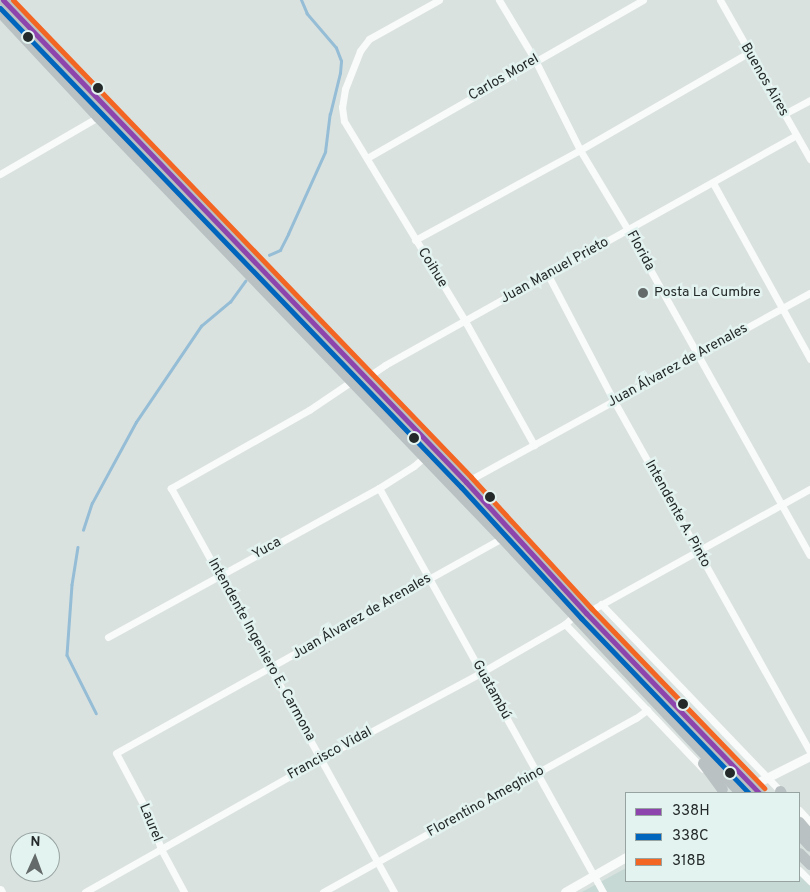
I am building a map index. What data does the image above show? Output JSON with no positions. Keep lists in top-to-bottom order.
{
  "streets": {
    "street": [
      "Carlos Morel",
      "Buenos Aires",
      "Florida",
      "Coihue",
      "Juan Manuel Prieto",
      "Juan Álvarez de Arenales",
      "Intendente A. Pinto",
      "Yuca",
      "Intendente Ingeniero E. Carmona",
      "Guatambú",
      "Francisco Vidal",
      "Florentino Ameghino",
      "Laurel"
    ]
  },
  "crossings": [
    ["Carlos Morel", "Florida"],
    ["Carlos Morel", "Coihue"],
    ["Buenos Aires", "Juan Manuel Prieto"],
    ["Florida", "Juan Manuel Prieto"],
    ["Florida", "Juan Álvarez de Arenales"],
    ["Coihue", "Juan Manuel Prieto"],
    ["Coihue", "Juan Álvarez de Arenales"],
    ["Juan Manuel Prieto", "Intendente A. Pinto"],
    ["Juan Álvarez de Arenales", "Intendente A. Pinto"],
    ["Juan Álvarez de Arenales", "Intendente Ingeniero E. Carmona"],
    ["Juan Álvarez de Arenales", "Guatambú"],
    ["Juan Álvarez de Arenales", "Laurel"],
    ["Yuca", "Intendente Ingeniero E. Carmona"],
    ["Yuca", "Guatambú"],
    ["Intendente Ingeniero E. Carmona", "Francisco Vidal"],
    ["Intendente Ingeniero E. Carmona", "Florentino Ameghino"],
    ["Guatambú", "Francisco Vidal"],
    ["Guatambú", "Florentino Ameghino"],
    ["Francisco Vidal", "Laurel"]
  ],
  "places": ["Posta La Cumbre"],
  "lines": ["transit line 338H", "transit line 318B", "transit line 338C"],
  "legend": ["338H", "338C", "318B"],
  "north": "top"
}
